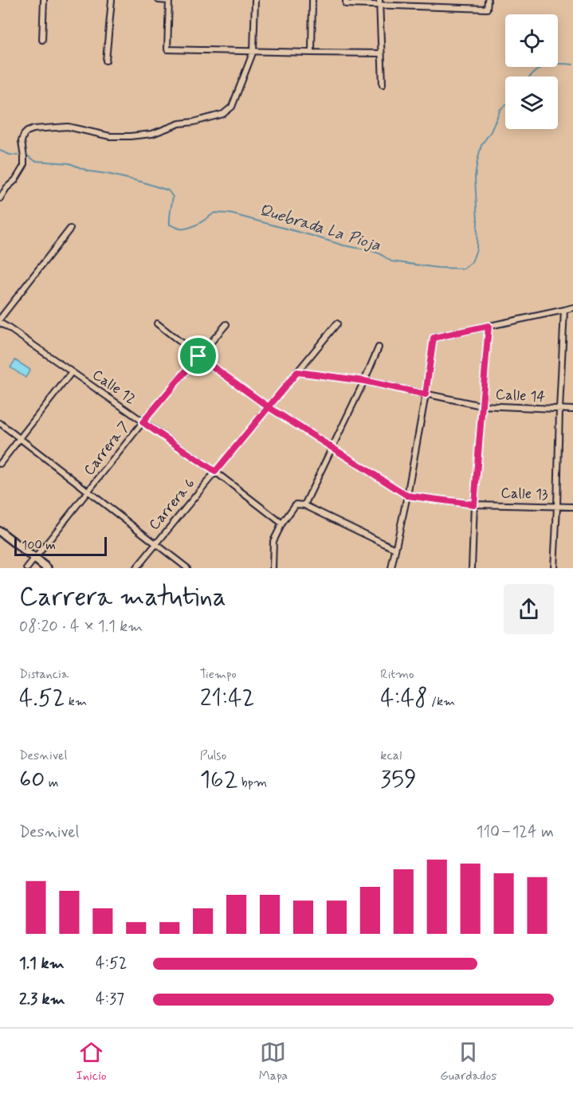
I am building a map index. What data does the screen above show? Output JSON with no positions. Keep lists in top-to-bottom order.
{
  "streets": {
    "street": [
      "Calle 12",
      "Calle 14",
      "Carrera 7",
      "Calle 13",
      "Carrera 6"
    ]
  },
  "crossings": [
    ["Calle 12", "Carrera 7"],
    ["Calle 12", "Carrera 6"],
    ["Calle 14", "Carrera 6"],
    ["Carrera 7", "Calle 13"],
    ["Calle 13", "Carrera 6"]
  ],
  "water": ["Quebrada La Pioja"],
  "scale_bar": "100 m",
  "page": {
    "scale": "100 m",
    "heading": ["Carrera matutina", "08:20 · 4 × 1.1 km"],
    "stats": [
      ["Distancia", "4.52 km"],
      ["Tiempo", "21:42"],
      ["Ritmo", "4:48 /km"],
      ["Desnivel", "60 m"],
      ["Pulso", "162 bpm"],
      ["kcal", "359"]
    ],
    "chart": ["Desnivel", "110–124 m"],
    "list": [
      {
        "name": "1.1 km",
        "note": "4:52"
      },
      {
        "name": "2.3 km",
        "note": "4:37"
      }
    ],
    "tabs": ["Inicio", "Mapa", "Guardados"]
  }
}
